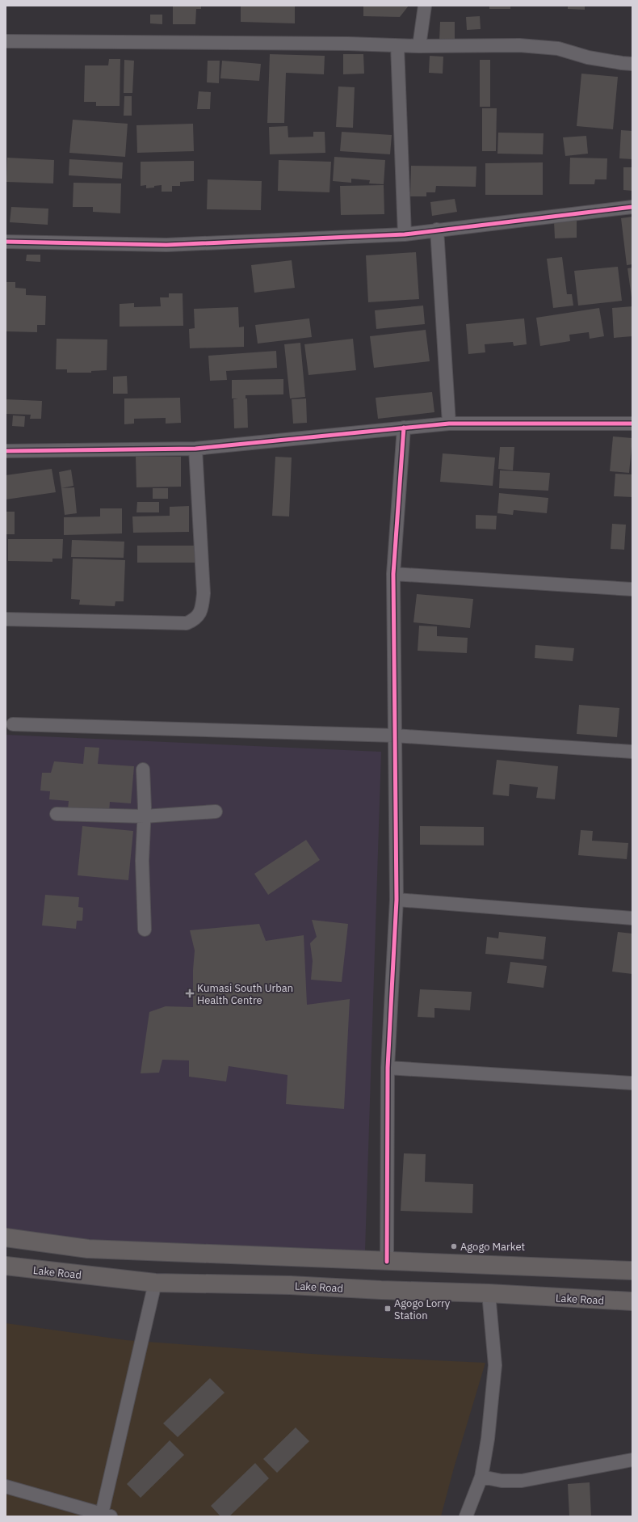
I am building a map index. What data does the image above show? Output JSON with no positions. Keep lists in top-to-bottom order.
{
  "streets": {
    "main road": ["Lake Road"]
  },
  "places": {
    "health": ["Kumasi South Urban Health Centre"],
    "other": ["Agogo Market"],
    "transit": ["Agogo Lorry Station"]
  }
}
